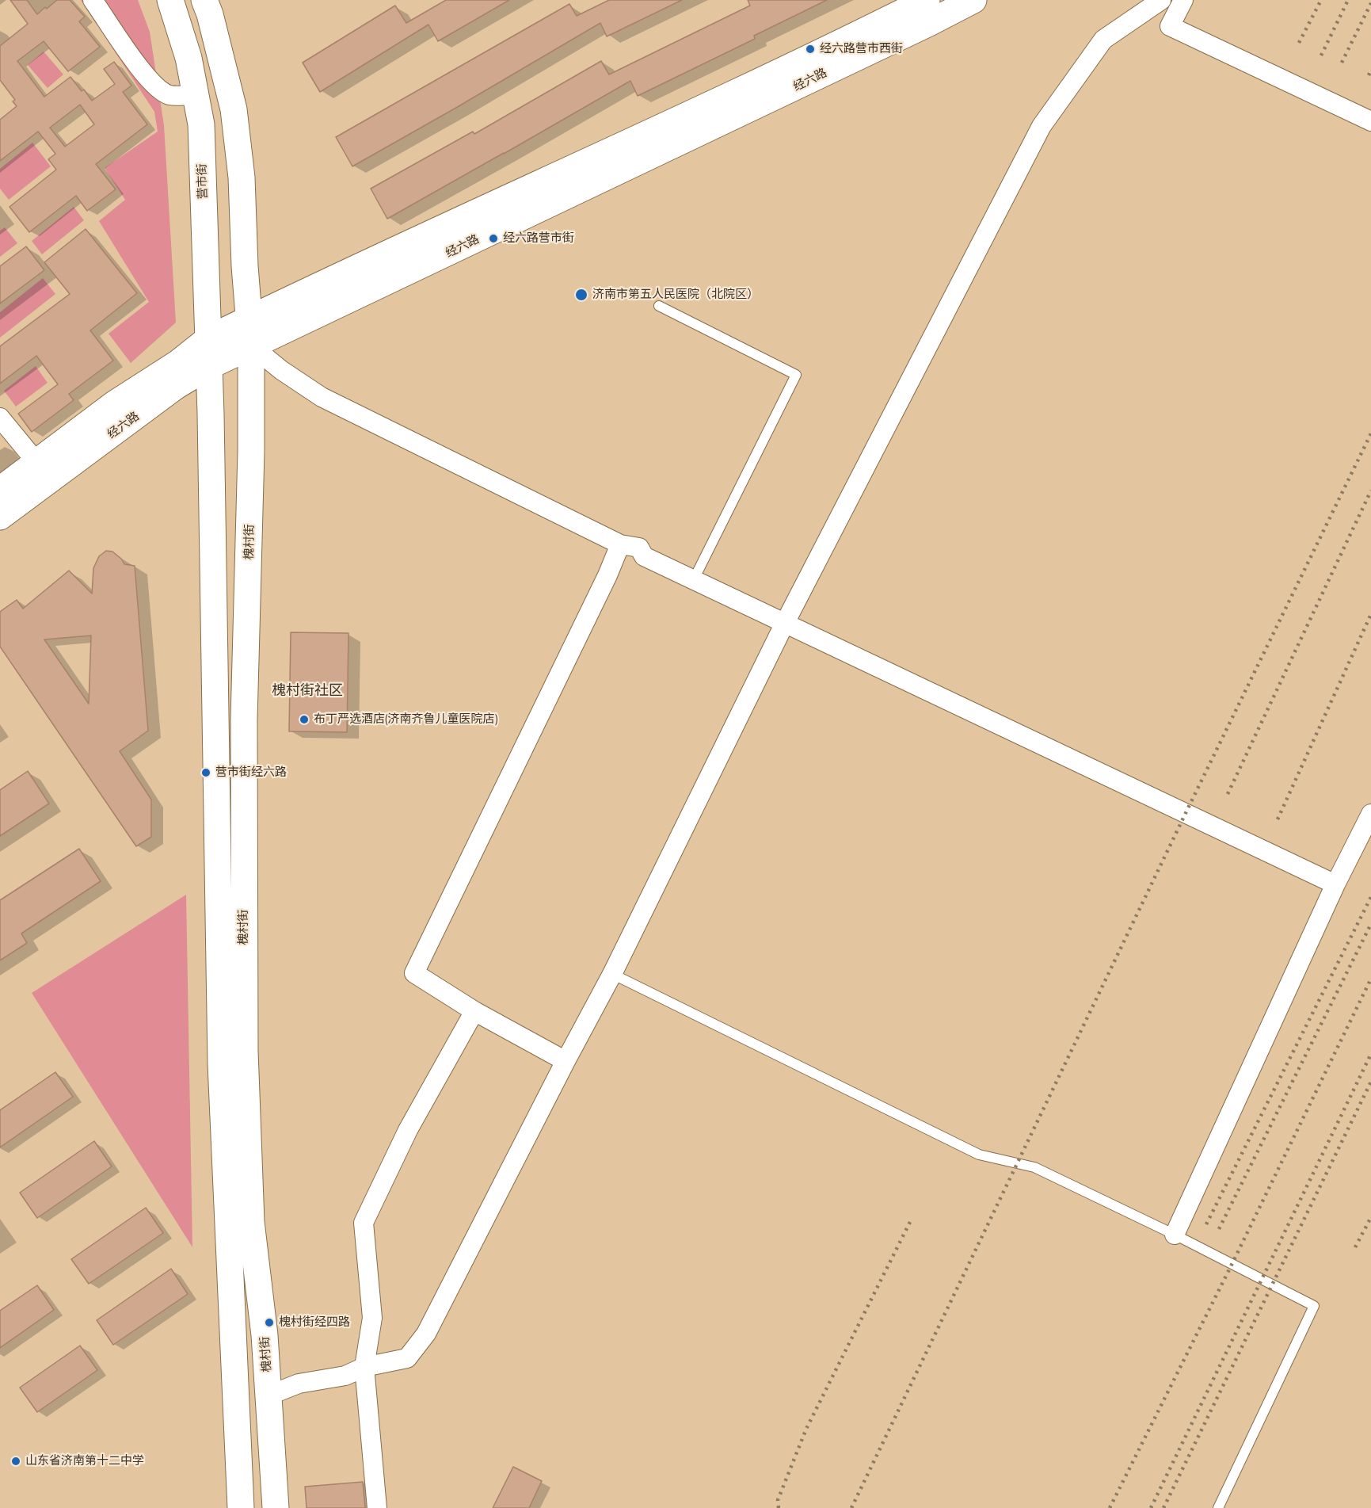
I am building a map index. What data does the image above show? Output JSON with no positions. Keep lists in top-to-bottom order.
{
  "streets": {
    "main road": ["经六路", "营市街", "槐村街"]
  },
  "crossings": [
    ["经六路", "营市街"],
    ["经六路", "槐村街"]
  ],
  "districts": ["槐村街社区"],
  "places": [
    "经六路营市西街",
    "经六路营市街",
    "济南市第五人民医院（北院区）",
    "布丁严选酒店(济南齐鲁儿童医院店)",
    "营市街经六路",
    "槐村街经四路",
    "山东省济南第十二中学"
  ]
}
